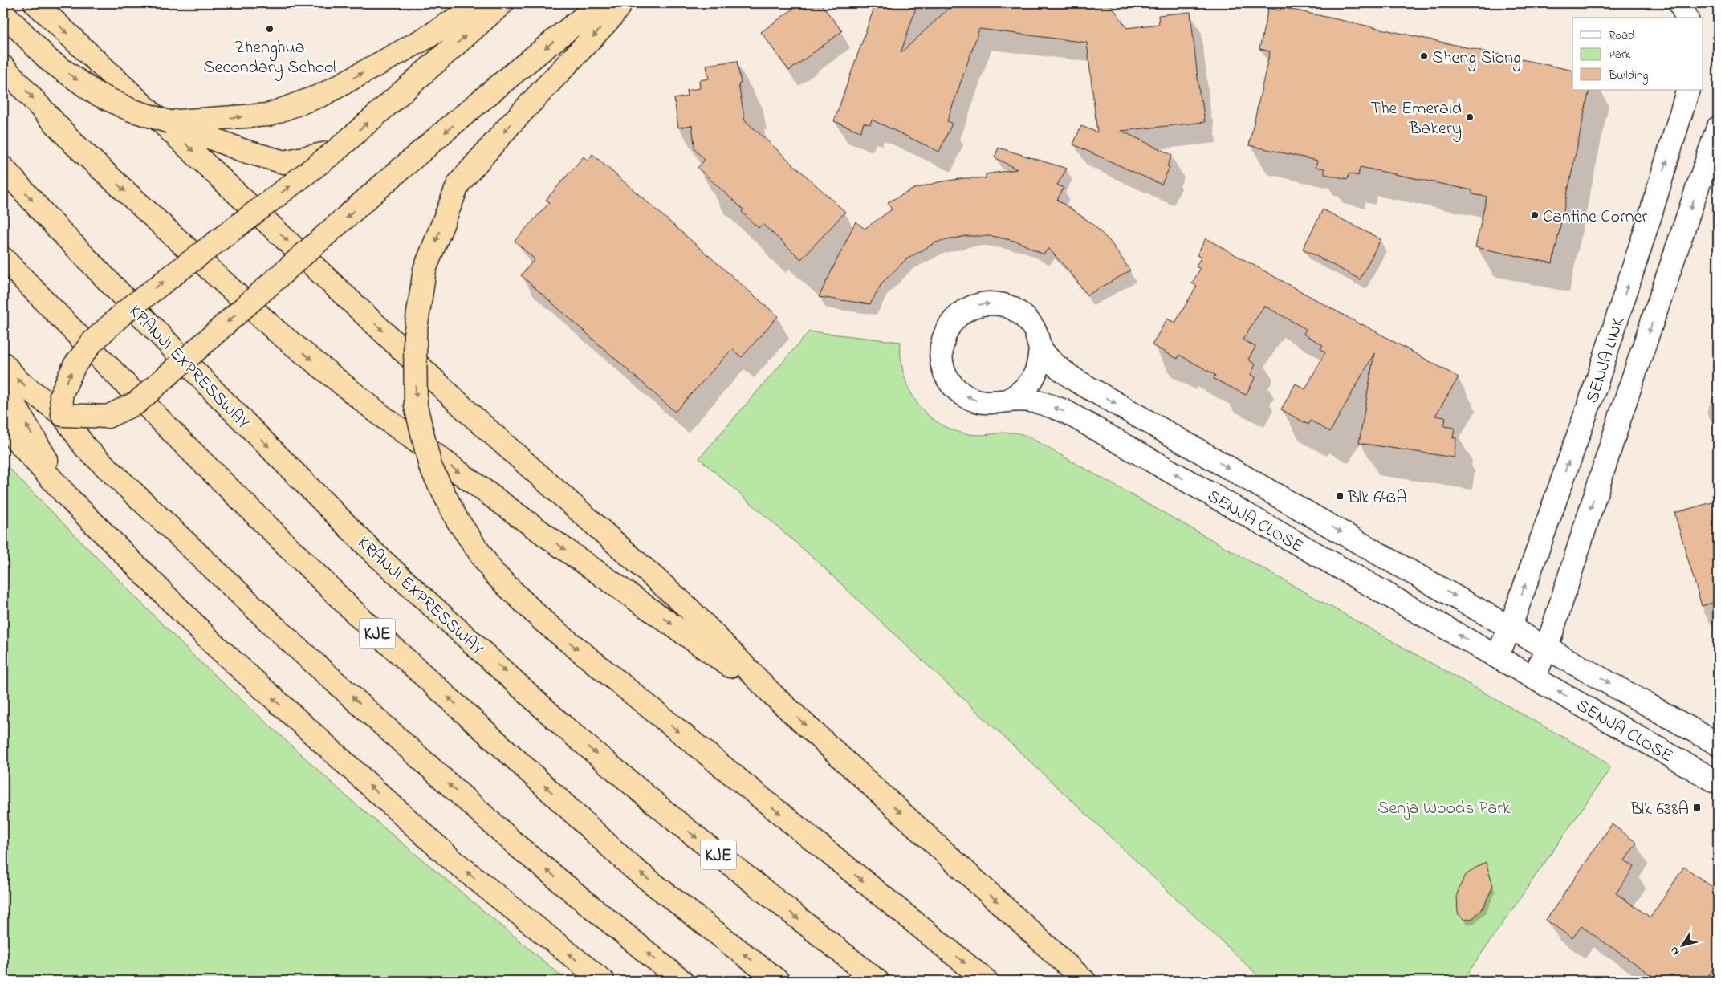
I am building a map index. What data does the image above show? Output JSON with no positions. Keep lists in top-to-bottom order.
{
  "streets": {
    "highway": ["KRANJI EXPRESSWAY", "KJE"],
    "street": ["SENJA LINK", "SENJA CLOSE"]
  },
  "crossings": [
    ["SENJA LINK", "SENJA CLOSE"]
  ],
  "parks": ["Senja Woods Park"],
  "places": {
    "other": [
      "Zhenghua Secondary School",
      "Sheng Siong",
      "The Emerald Bakery",
      "Cantine Corner"
    ],
    "transit": ["Blk 643A", "Blk 638A"]
  },
  "legend": ["Road", "Park", "Building"],
  "north": "bottom left"
}
